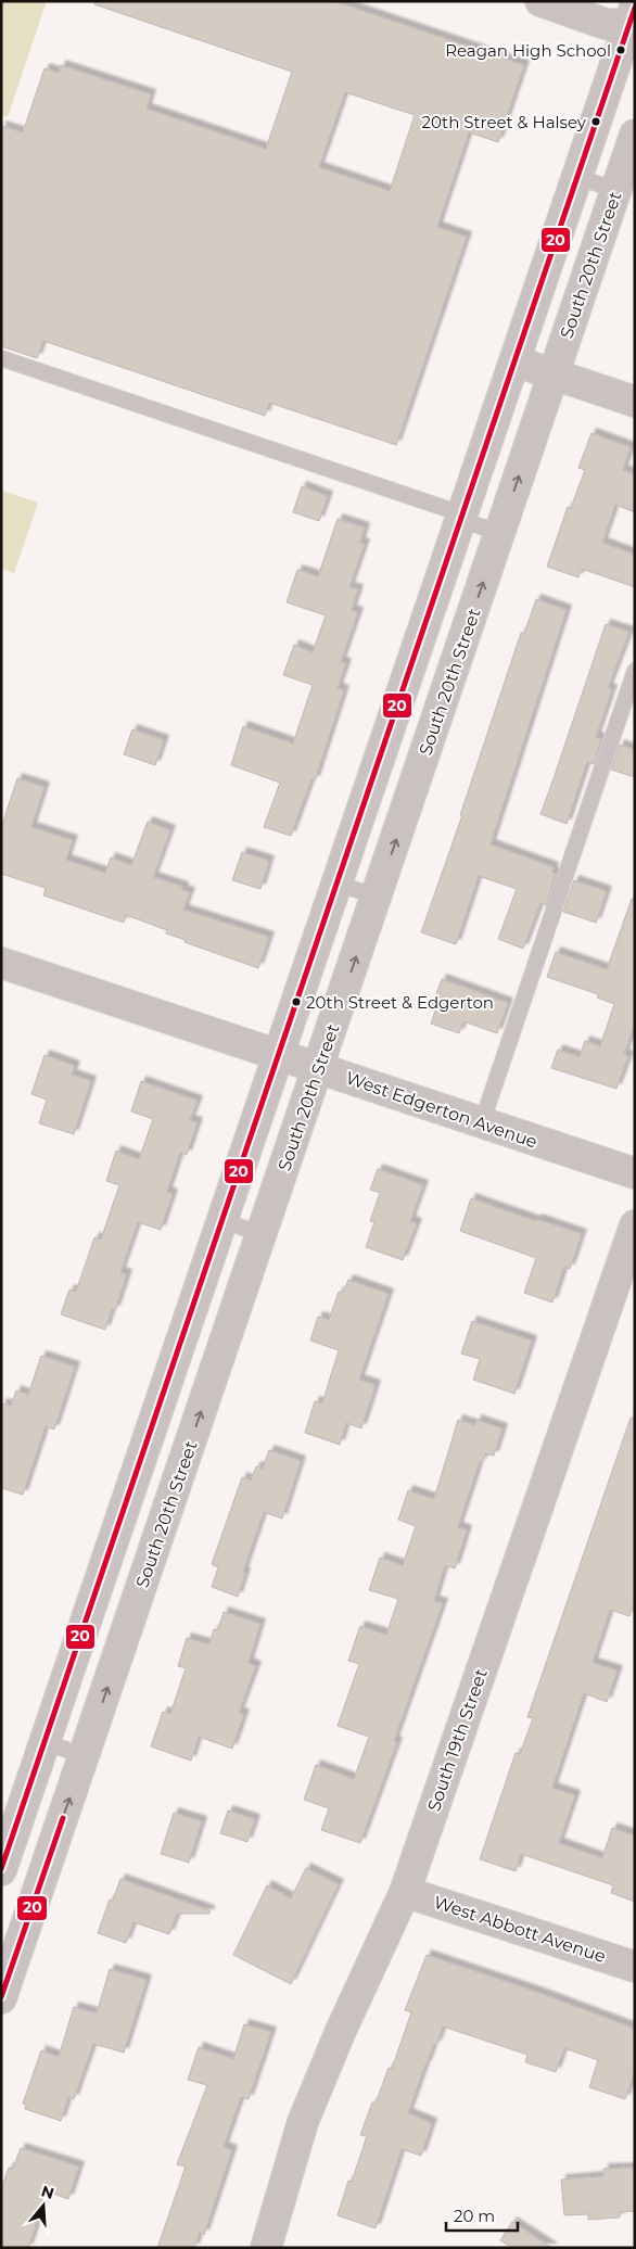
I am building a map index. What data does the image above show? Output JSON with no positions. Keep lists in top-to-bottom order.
{
  "streets": {
    "street": [
      "South 20th Street",
      "West Edgerton Avenue",
      "South 19th Street",
      "West Abbott Avenue"
    ]
  },
  "crossings": [
    ["South 20th Street", "West Edgerton Avenue"],
    ["South 19th Street", "West Abbott Avenue"]
  ],
  "places": ["Reagan High School", "20th Street & Halsey", "20th Street & Edgerton"],
  "lines": ["transit line 20"],
  "scale_bar": "20 m",
  "north": "top"
}
